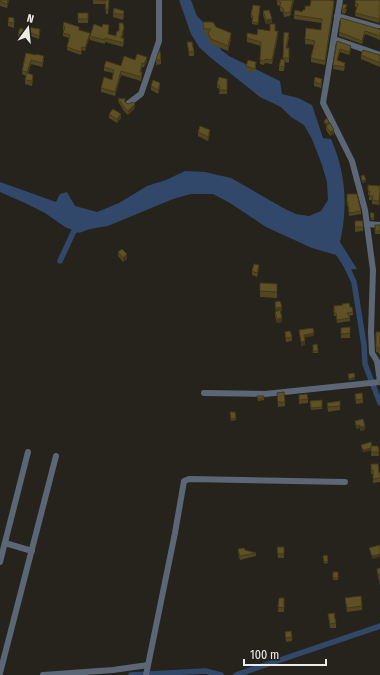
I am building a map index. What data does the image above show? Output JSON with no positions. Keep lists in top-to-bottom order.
{
  "scale_bar": "100 m",
  "north": "top"
}
